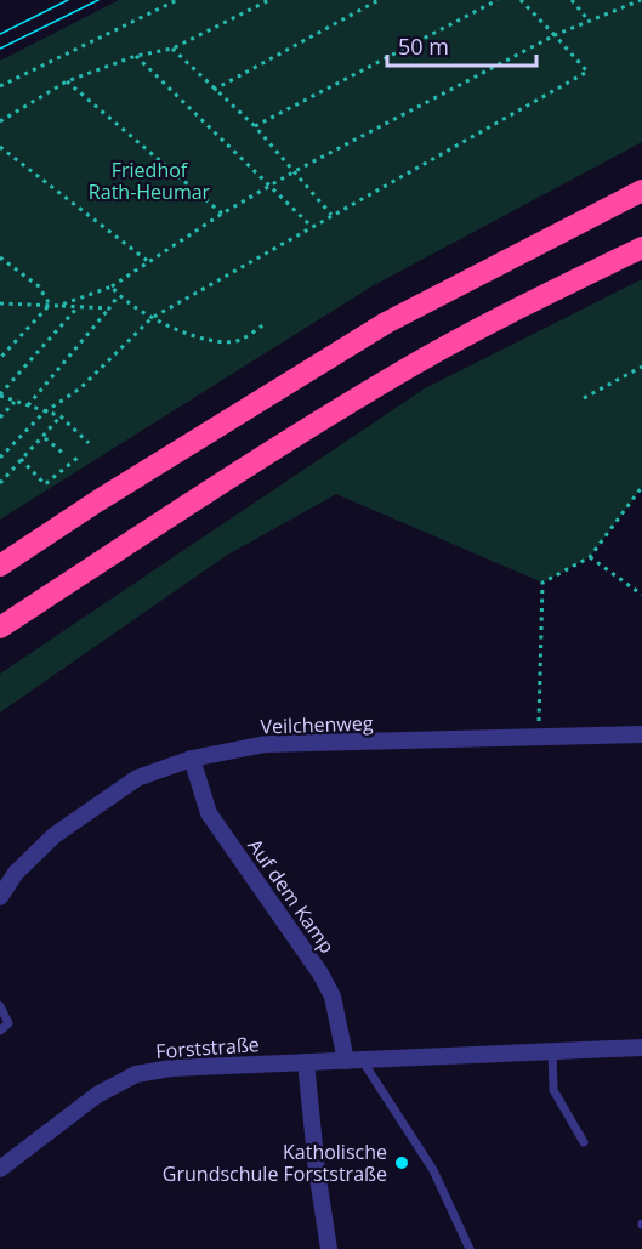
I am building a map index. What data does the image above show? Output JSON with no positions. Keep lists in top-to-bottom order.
{
  "streets": {
    "street": ["Veilchenweg", "Auf dem Kamp", "Forststraße"]
  },
  "crossings": [
    ["Veilchenweg", "Auf dem Kamp"],
    ["Auf dem Kamp", "Forststraße"]
  ],
  "parks": ["Friedhof Rath-Heumar"],
  "places": ["Katholische Grundschule Forststraße"],
  "scale_bar": "50 m"
}
